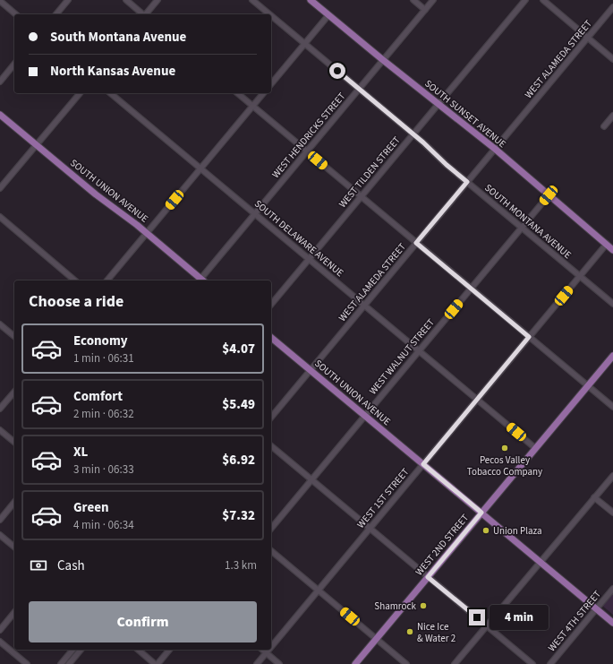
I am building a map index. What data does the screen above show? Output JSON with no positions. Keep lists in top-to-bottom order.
{
  "streets": {
    "main road": ["SOUTH SUNSET AVENUE", "SOUTH UNION AVENUE", "WEST 2ND STREET"],
    "street": [
      "WEST ALAMEDA STREET",
      "WEST HENDRICKS STREET",
      "WEST TILDEN STREET",
      "SOUTH MONTANA AVENUE",
      "SOUTH DELAWARE AVENUE",
      "WEST WALNUT STREET",
      "WEST 1ST STREET",
      "WEST 4TH STREET"
    ]
  },
  "crossings": [
    ["WEST ALAMEDA STREET", "SOUTH SUNSET AVENUE"],
    ["WEST ALAMEDA STREET", "SOUTH UNION AVENUE"],
    ["WEST ALAMEDA STREET", "SOUTH MONTANA AVENUE"],
    ["WEST ALAMEDA STREET", "SOUTH DELAWARE AVENUE"],
    ["SOUTH SUNSET AVENUE", "WEST HENDRICKS STREET"],
    ["SOUTH SUNSET AVENUE", "WEST TILDEN STREET"],
    ["SOUTH SUNSET AVENUE", "WEST WALNUT STREET"],
    ["SOUTH SUNSET AVENUE", "WEST 1ST STREET"],
    ["WEST HENDRICKS STREET", "SOUTH MONTANA AVENUE"],
    ["WEST HENDRICKS STREET", "SOUTH DELAWARE AVENUE"],
    ["WEST TILDEN STREET", "SOUTH MONTANA AVENUE"],
    ["WEST TILDEN STREET", "SOUTH DELAWARE AVENUE"],
    ["SOUTH UNION AVENUE", "WEST WALNUT STREET"],
    ["SOUTH UNION AVENUE", "WEST 1ST STREET"],
    ["SOUTH UNION AVENUE", "WEST 2ND STREET"],
    ["SOUTH UNION AVENUE", "WEST 4TH STREET"],
    ["SOUTH MONTANA AVENUE", "WEST WALNUT STREET"],
    ["SOUTH MONTANA AVENUE", "WEST 1ST STREET"],
    ["SOUTH DELAWARE AVENUE", "WEST WALNUT STREET"],
    ["SOUTH DELAWARE AVENUE", "WEST 1ST STREET"],
    ["SOUTH DELAWARE AVENUE", "WEST 2ND STREET"]
  ],
  "places": [
    "Pecos Valley Tobacco Company",
    "Union Plaza",
    "Shamrock",
    "Nice Ice & Water 2"
  ],
  "page": {
    "banner": ["South Montana Avenue", "North Kansas Avenue"],
    "heading": "Choose a ride",
    "list": [
      {
        "name": "Economy",
        "note": "1 min · 06:31",
        "value": "$4.07"
      },
      {
        "name": "Comfort",
        "note": "2 min · 06:32",
        "value": "$5.49"
      },
      {
        "name": "XL",
        "note": "3 min · 06:33",
        "value": "$6.92"
      },
      {
        "name": "Green",
        "note": "4 min · 06:34",
        "value": "$7.32"
      }
    ],
    "pay": ["Cash", "1.3 km"],
    "buttons": "Confirm",
    "bubble": "4 min"
  }
}
